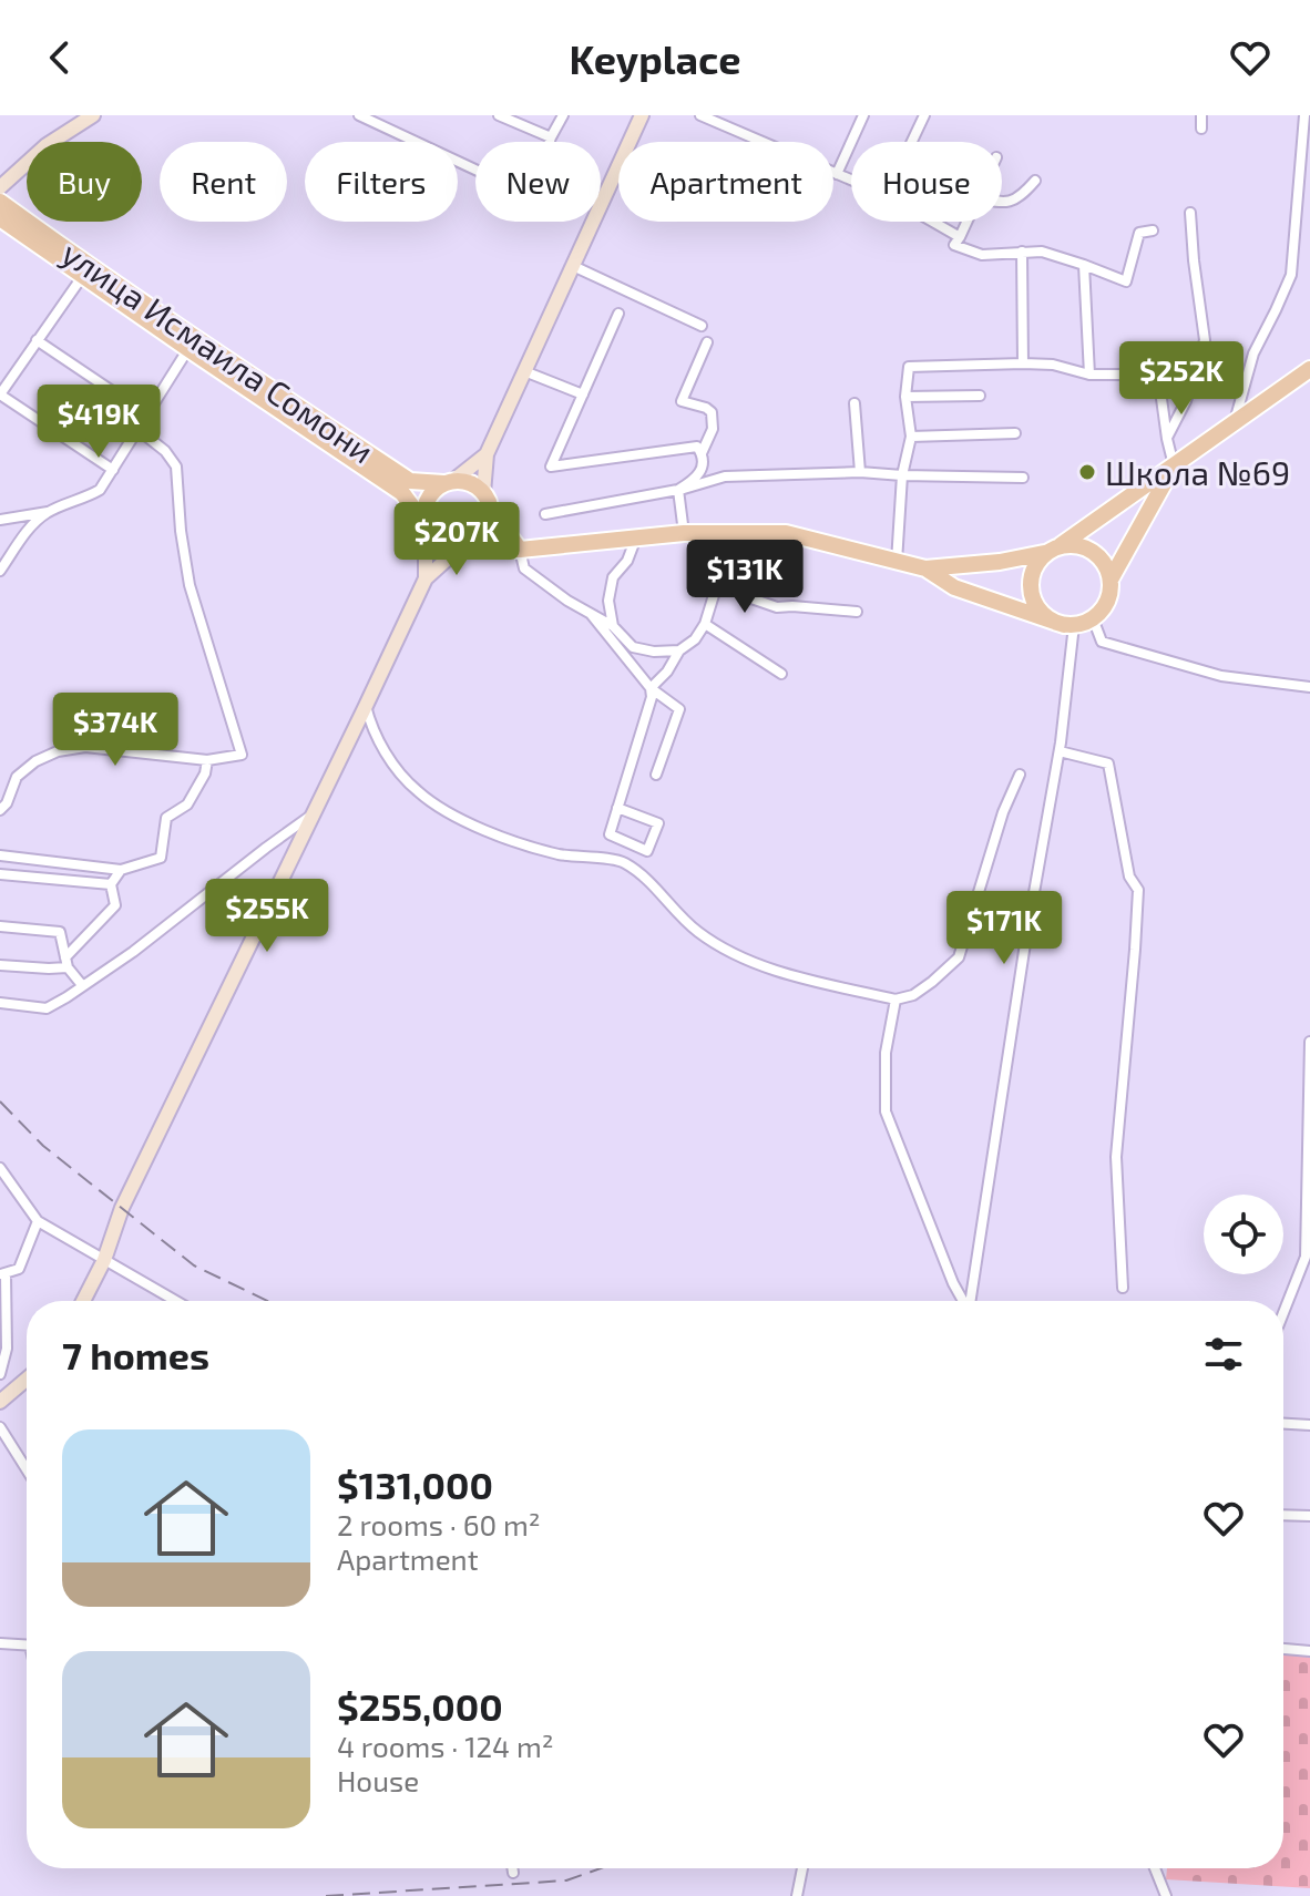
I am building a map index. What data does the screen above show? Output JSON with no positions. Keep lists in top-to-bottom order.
{
  "streets": {
    "main road": ["улица Исмаила Сомони"]
  },
  "places": ["Школа №69"],
  "page": {
    "header": "Keyplace",
    "chip": [
      "Buy",
      "Rent",
      "Filters",
      "New",
      "Apartment",
      "House"
    ],
    "price": [
      "$252K",
      "$419K",
      "$207K",
      "$131K",
      "$374K",
      "$255K",
      "$171K"
    ],
    "heading": "7 homes",
    "list": [
      {
        "name": "$131,000",
        "note": "2 rooms · 60 m² · Apartment"
      },
      {
        "name": "$255,000",
        "note": "4 rooms · 124 m² · House"
      }
    ]
  }
}
